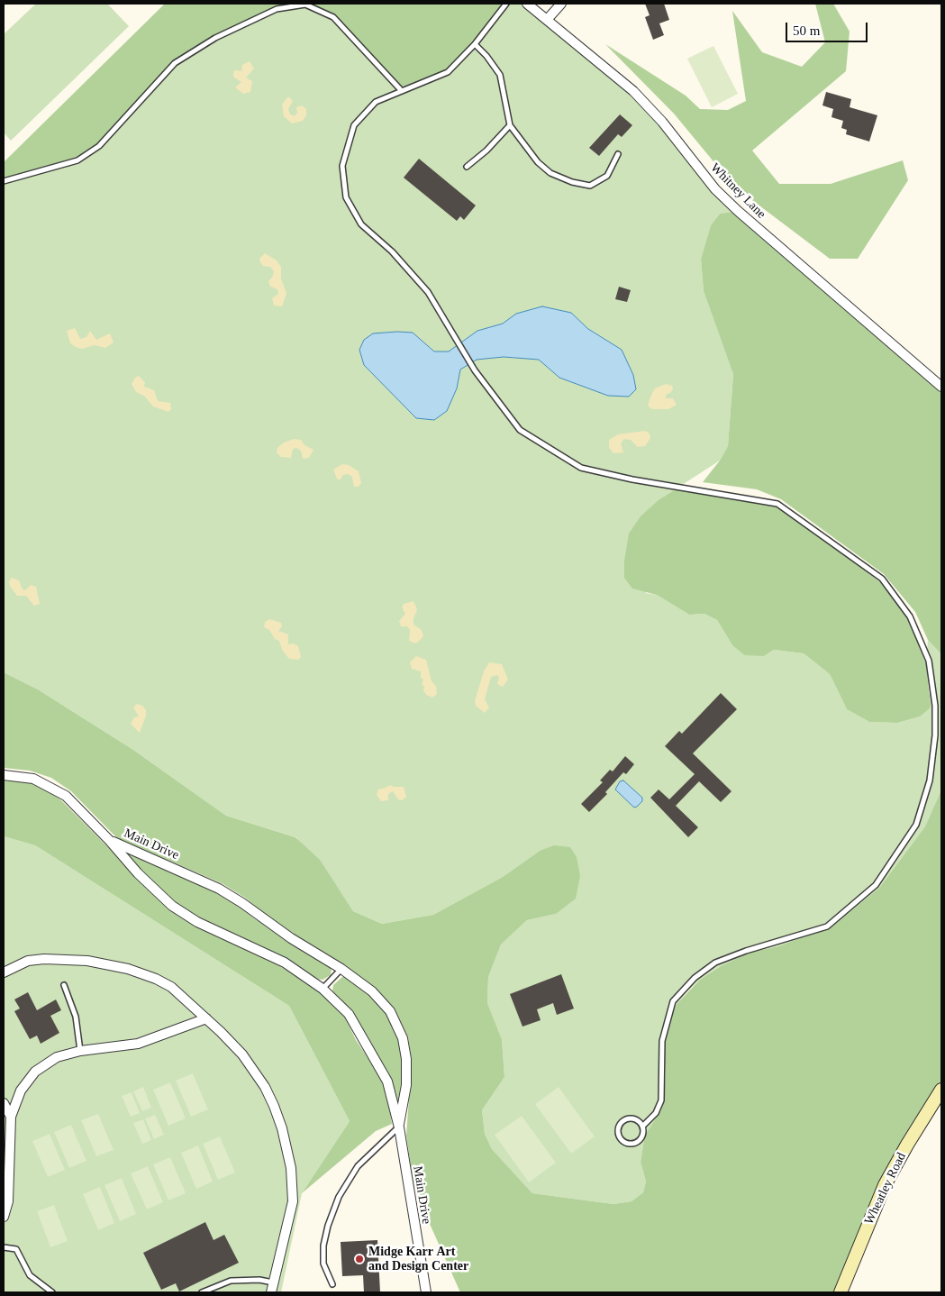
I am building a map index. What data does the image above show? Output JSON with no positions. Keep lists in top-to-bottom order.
{
  "streets": {
    "main road": ["Wheatley Road"],
    "street": ["Whitney Lane", "Main Drive"]
  },
  "places": ["Midge Karr Art and Design Center"],
  "scale_bar": "50 m"
}
